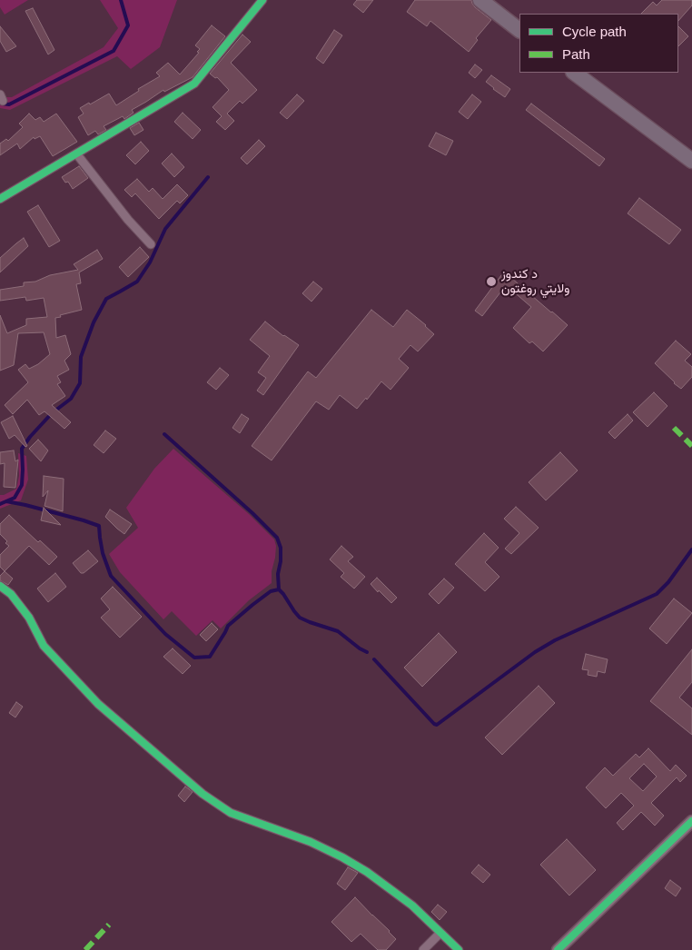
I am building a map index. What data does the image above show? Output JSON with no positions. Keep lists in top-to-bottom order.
{
  "places": ["د کندوز ولایتي روغتون"],
  "legend": ["Cycle path", "Path"]
}
